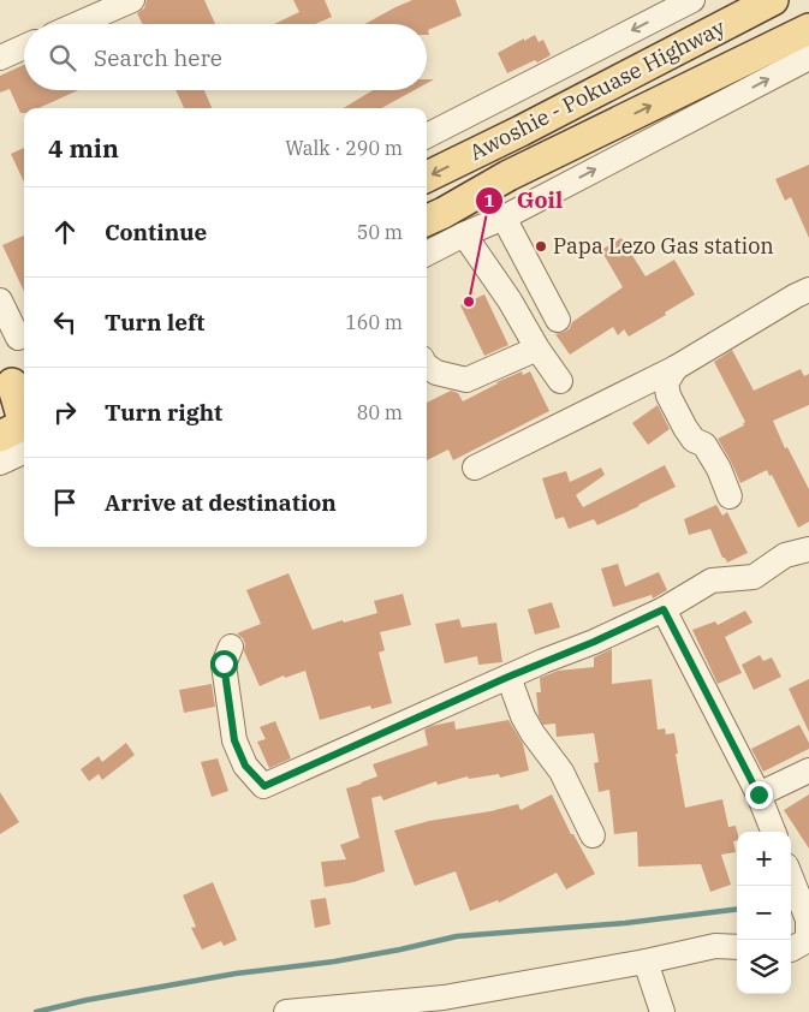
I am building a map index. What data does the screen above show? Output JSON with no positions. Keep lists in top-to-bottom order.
{
  "streets": {
    "main road": ["Awoshie - Pokuase Highway"]
  },
  "places": ["Papa Lezo Gas station", "Goil"],
  "page": {
    "search": "Search here",
    "heading": ["4 min", "Walk · 290 m"],
    "list": [
      ["Continue", "50 m"],
      ["Turn left", "160 m"],
      ["Turn right", "80 m"],
      "Arrive at destination"
    ],
    "map_buttons": ["+", "−"]
  }
}
